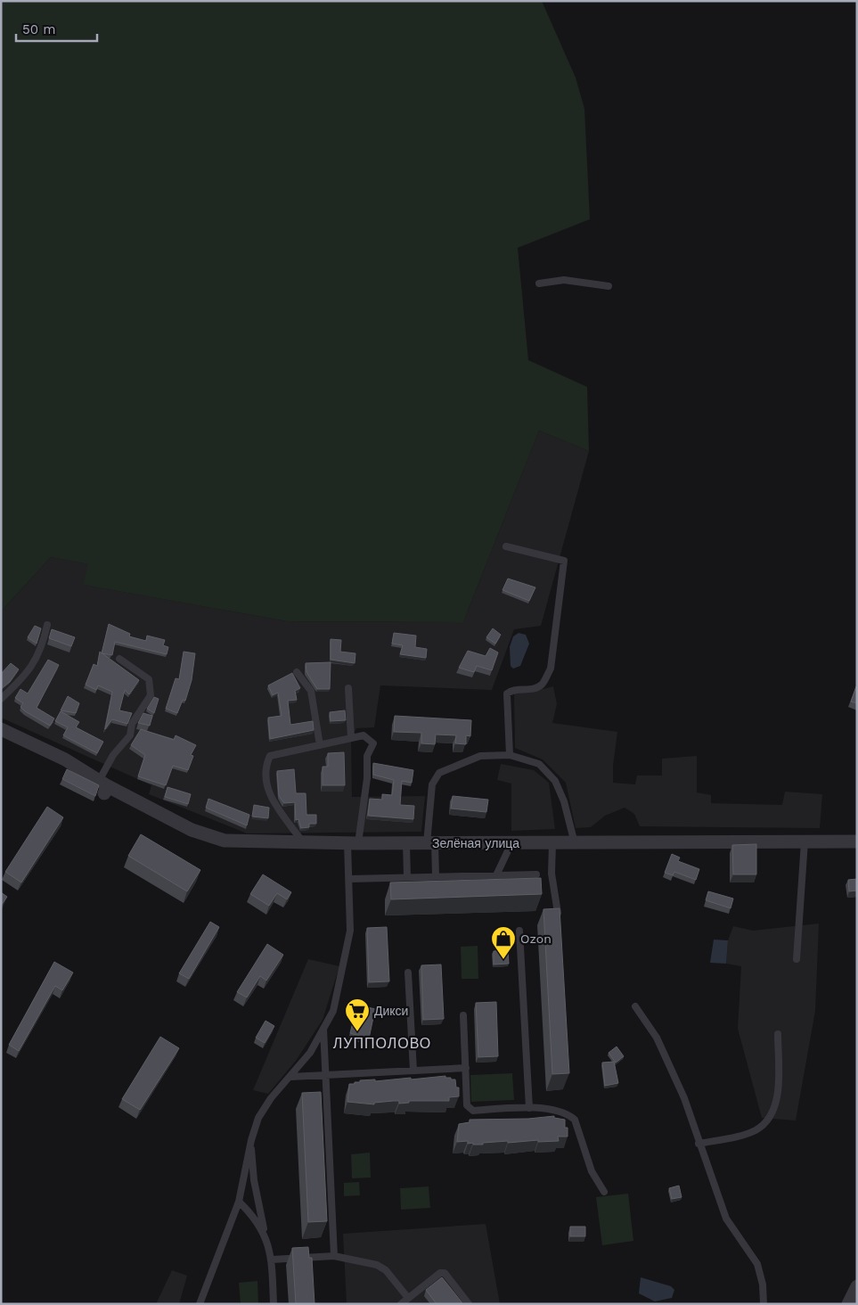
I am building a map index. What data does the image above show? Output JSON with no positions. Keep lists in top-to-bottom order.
{
  "streets": {
    "street": ["Зелёная улица"]
  },
  "districts": ["ЛУППОЛОВО"],
  "places": {
    "shop": ["Ozon"],
    "supermarket": ["Дикси"]
  },
  "scale_bar": "50 m"
}
